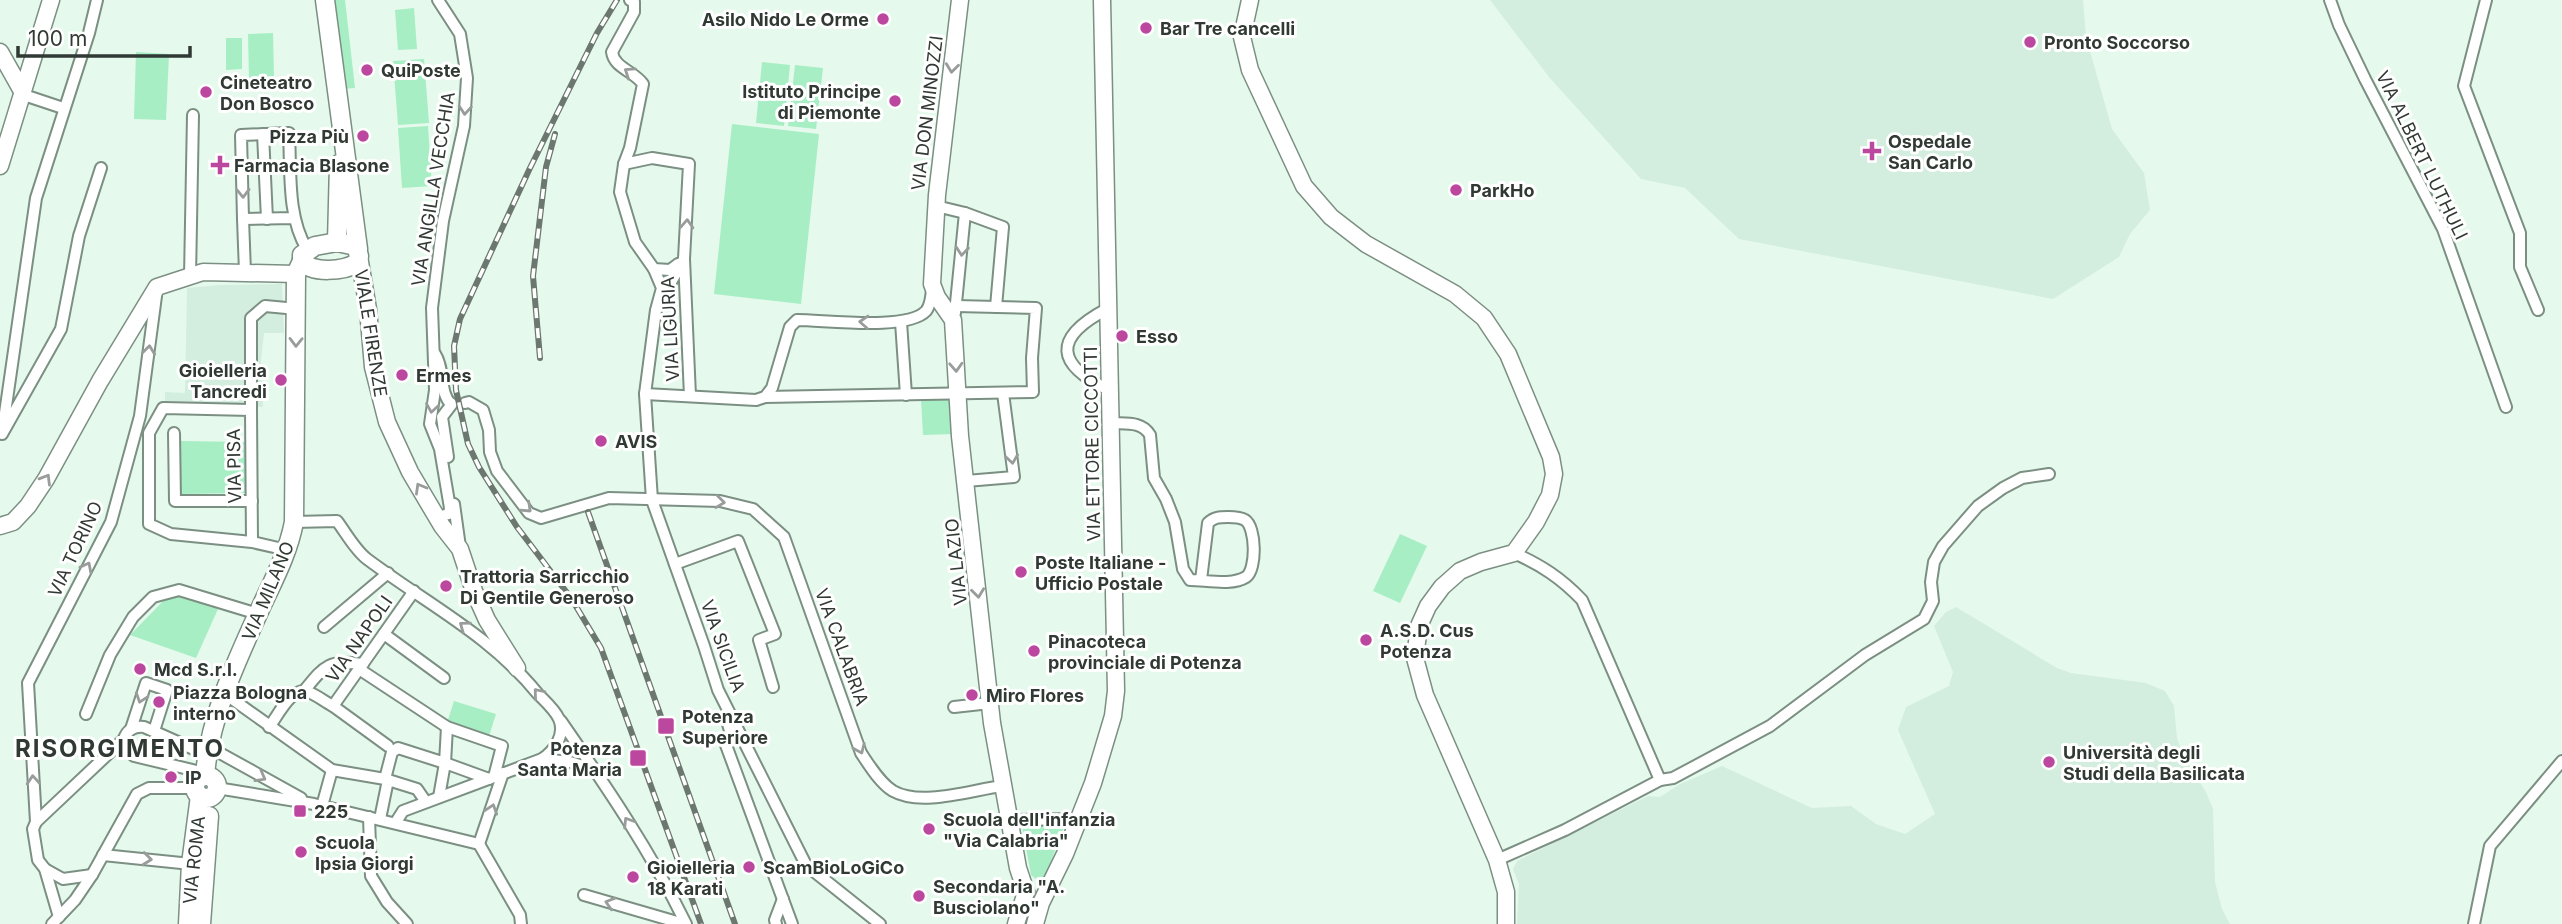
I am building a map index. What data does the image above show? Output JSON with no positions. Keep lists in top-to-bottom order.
{
  "streets": {
    "main road": [
      "VIA DON MINOZZI",
      "VIALE FIRENZE",
      "VIA ETTORE CICCOTTI",
      "VIA LAZIO",
      "VIA MILANO",
      "VIA ROMA"
    ],
    "street": [
      "VIA ALBERT LUTHULI",
      "VIA ANGILLA VECCHIA",
      "VIA LIGURIA",
      "VIA PISA",
      "VIA TORINO",
      "VIA NAPOLI",
      "VIA SICILIA",
      "VIA CALABRIA"
    ]
  },
  "crossings": [
    ["VIA DON MINOZZI", "VIA LAZIO"],
    ["VIA ANGILLA VECCHIA", "VIALE FIRENZE"],
    ["VIA ETTORE CICCOTTI", "VIA LAZIO"],
    ["VIA PISA", "VIA MILANO"],
    ["VIA LAZIO", "VIA CALABRIA"],
    ["VIA MILANO", "VIA ROMA"],
    ["VIA SICILIA", "VIA CALABRIA"]
  ],
  "one_way": [
    "VIA DON MINOZZI",
    "VIA TORINO",
    "VIA LAZIO",
    "VIA MILANO",
    "VIA CALABRIA"
  ],
  "districts": ["RISORGIMENTO"],
  "places": {
    "other": [
      "Asilo Nido Le Orme",
      "Bar Tre cancelli",
      "Pronto Soccorso",
      "QuiPoste",
      "Cineteatro Don Bosco",
      "Istituto Principe di Piemonte",
      "Pizza Più",
      "ParkHo",
      "Esso",
      "Ermes",
      "Gioielleria Tancredi",
      "AVIS",
      "Poste Italiane - Ufficio Postale",
      "Trattoria Sarricchio Di Gentile Generoso",
      "A.S.D. Cus Potenza",
      "Pinacoteca provinciale di Potenza",
      "Mcd S.r.l.",
      "Miro Flores",
      "Piazza Bologna interno",
      "Università degli Studi della Basilicata",
      "IP",
      "Scuola dell'infanzia \"Via Calabria\"",
      "Scuola Ipsia Giorgi",
      "ScamBioLoGiCo",
      "Gioielleria 18 Karati",
      "Secondaria \"A. Busciolano\""
    ],
    "health": ["Ospedale San Carlo", "Farmacia Blasone"],
    "transit": ["Potenza Superiore", "Potenza Santa Maria", "225"]
  },
  "scale_bar": "100 m"
}
